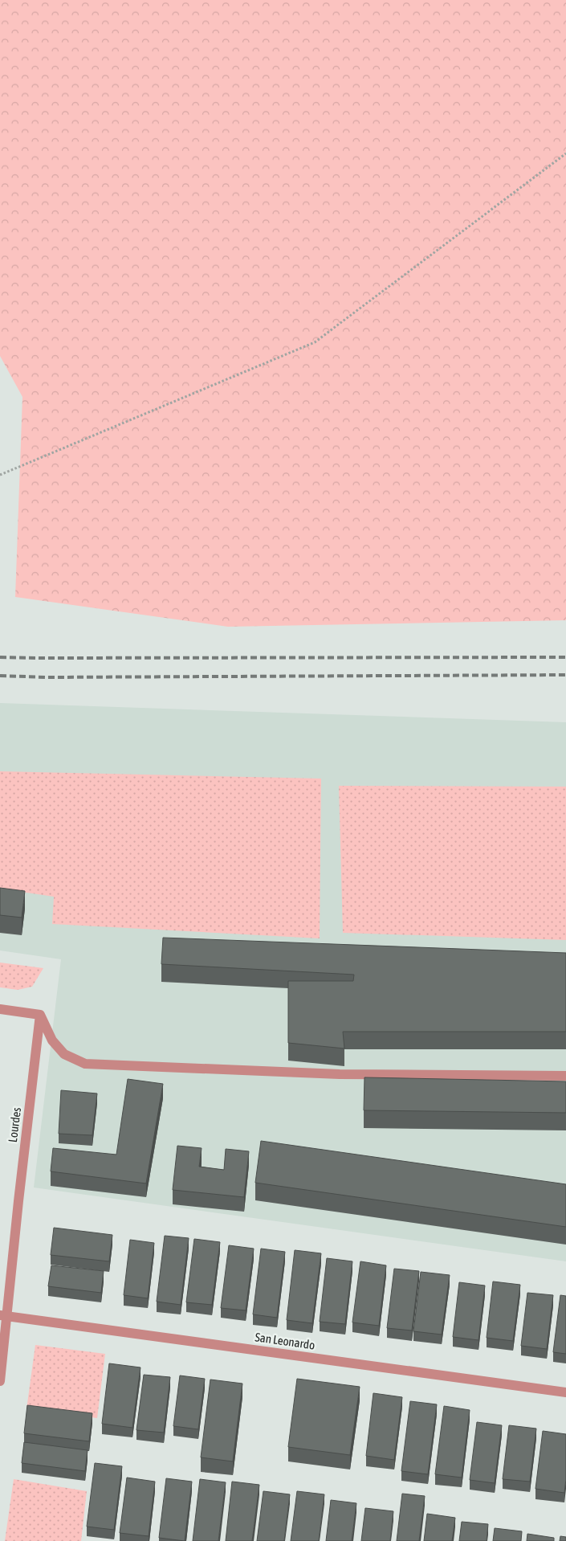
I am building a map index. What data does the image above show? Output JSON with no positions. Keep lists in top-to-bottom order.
{
  "streets": {
    "street": ["Lourdes", "San Leonardo"]
  },
  "crossings": [
    ["Lourdes", "San Leonardo"]
  ]
}
